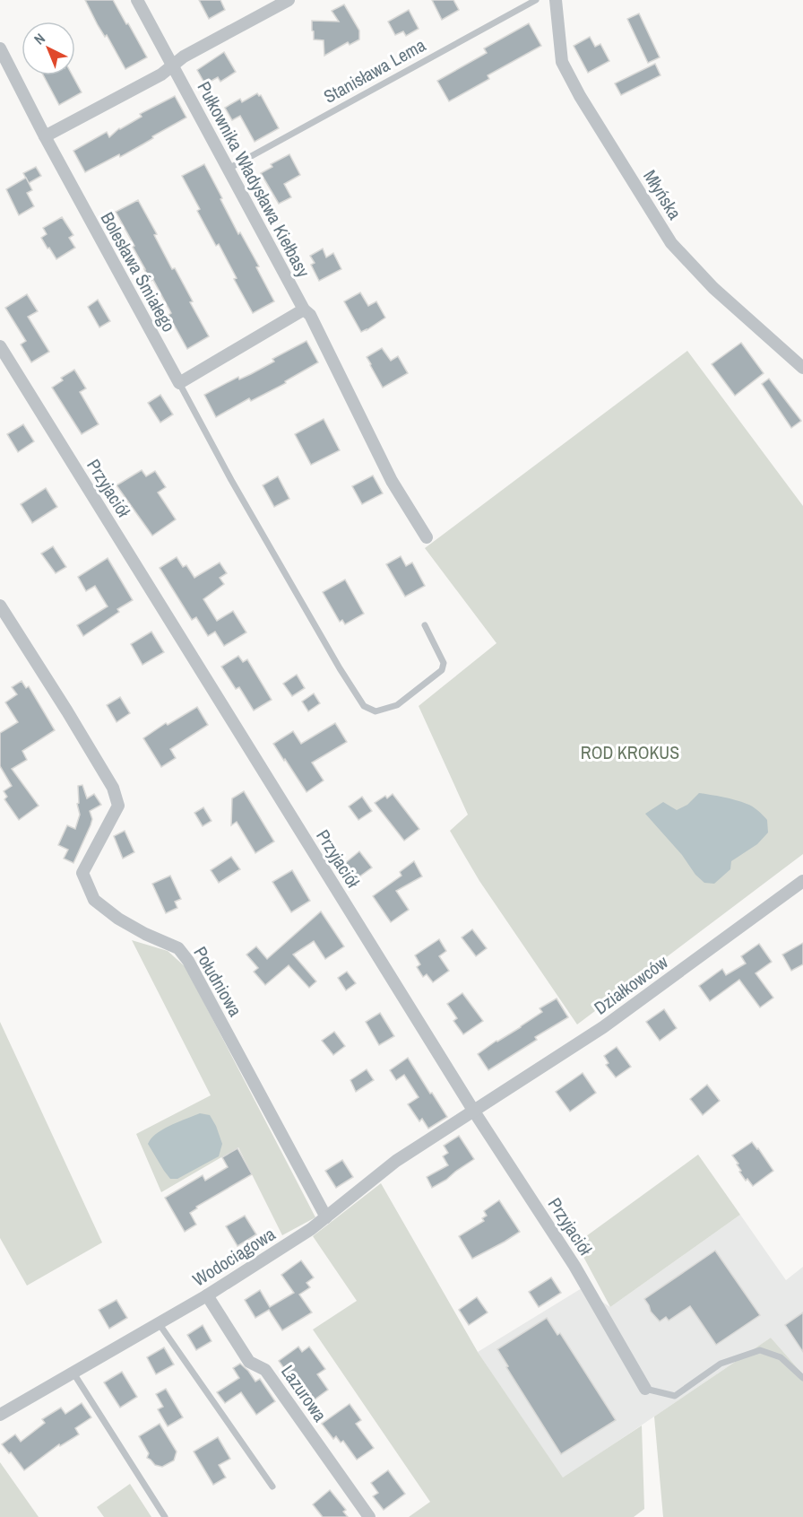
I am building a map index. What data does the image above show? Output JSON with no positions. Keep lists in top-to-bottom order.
{
  "streets": {
    "street": [
      "Pułkownika Władysława Kiełbasy",
      "Młyńska",
      "Bolesława Śmiałego",
      "Przyjaciół",
      "Południowa",
      "Działkowców",
      "Wodociągowa",
      "Lazurowa"
    ],
    "lane": ["Stanisława Lema"]
  },
  "crossings": [
    ["Stanisława Lema", "Pułkownika Władysława Kiełbasy"],
    ["Przyjaciół", "Działkowców"],
    ["Przyjaciół", "Wodociągowa"],
    ["Południowa", "Wodociągowa"],
    ["Działkowców", "Wodociągowa"],
    ["Wodociągowa", "Lazurowa"]
  ],
  "parks": ["ROD KROKUS"],
  "north": "top left"
}
